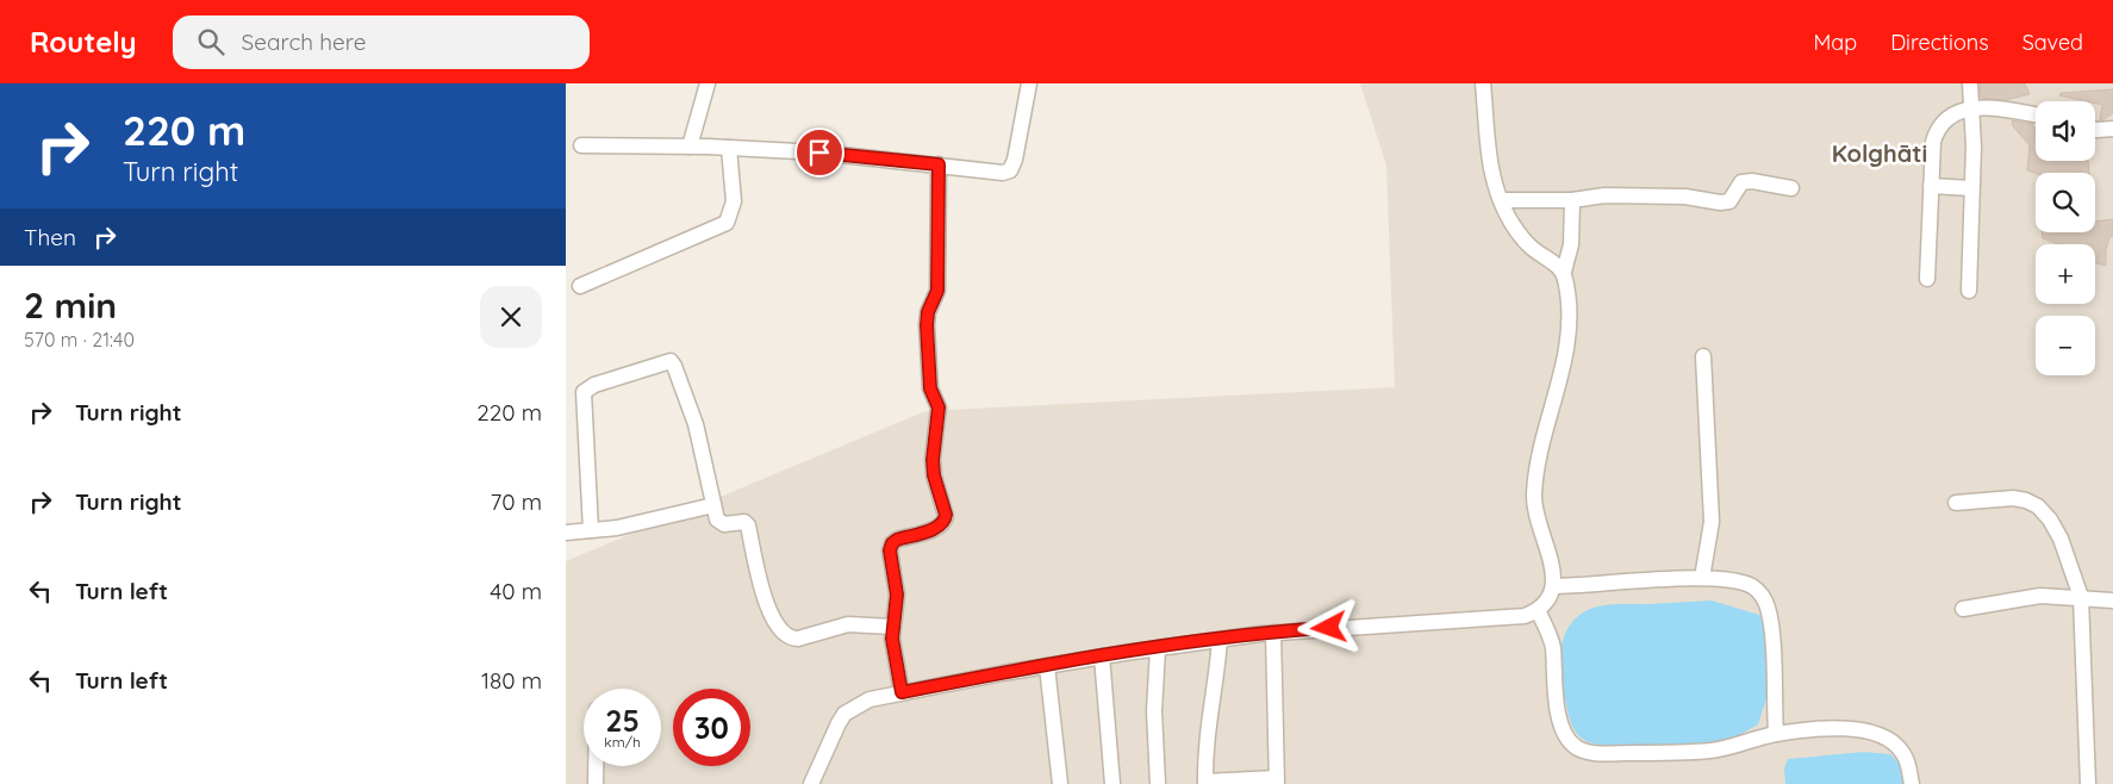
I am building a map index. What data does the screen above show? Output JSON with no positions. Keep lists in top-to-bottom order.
{
  "districts": ["Kolghāti"],
  "page": {
    "header": "Routely",
    "search": "Search here",
    "nav": ["Map", "Directions", "Saved"],
    "turn": ["220 m", "Turn right"],
    "map_buttons": ["+", "−"],
    "then": "Then",
    "heading": ["2 min", "570 m · 21:40"],
    "list": [
      {
        "name": "Turn right",
        "value": "220 m"
      },
      {
        "name": "Turn right",
        "value": "70 m"
      },
      {
        "name": "Turn left",
        "value": "40 m"
      },
      {
        "name": "Turn left",
        "value": "180 m"
      }
    ],
    "speed": "25 km/h",
    "limit": "30"
  }
}
